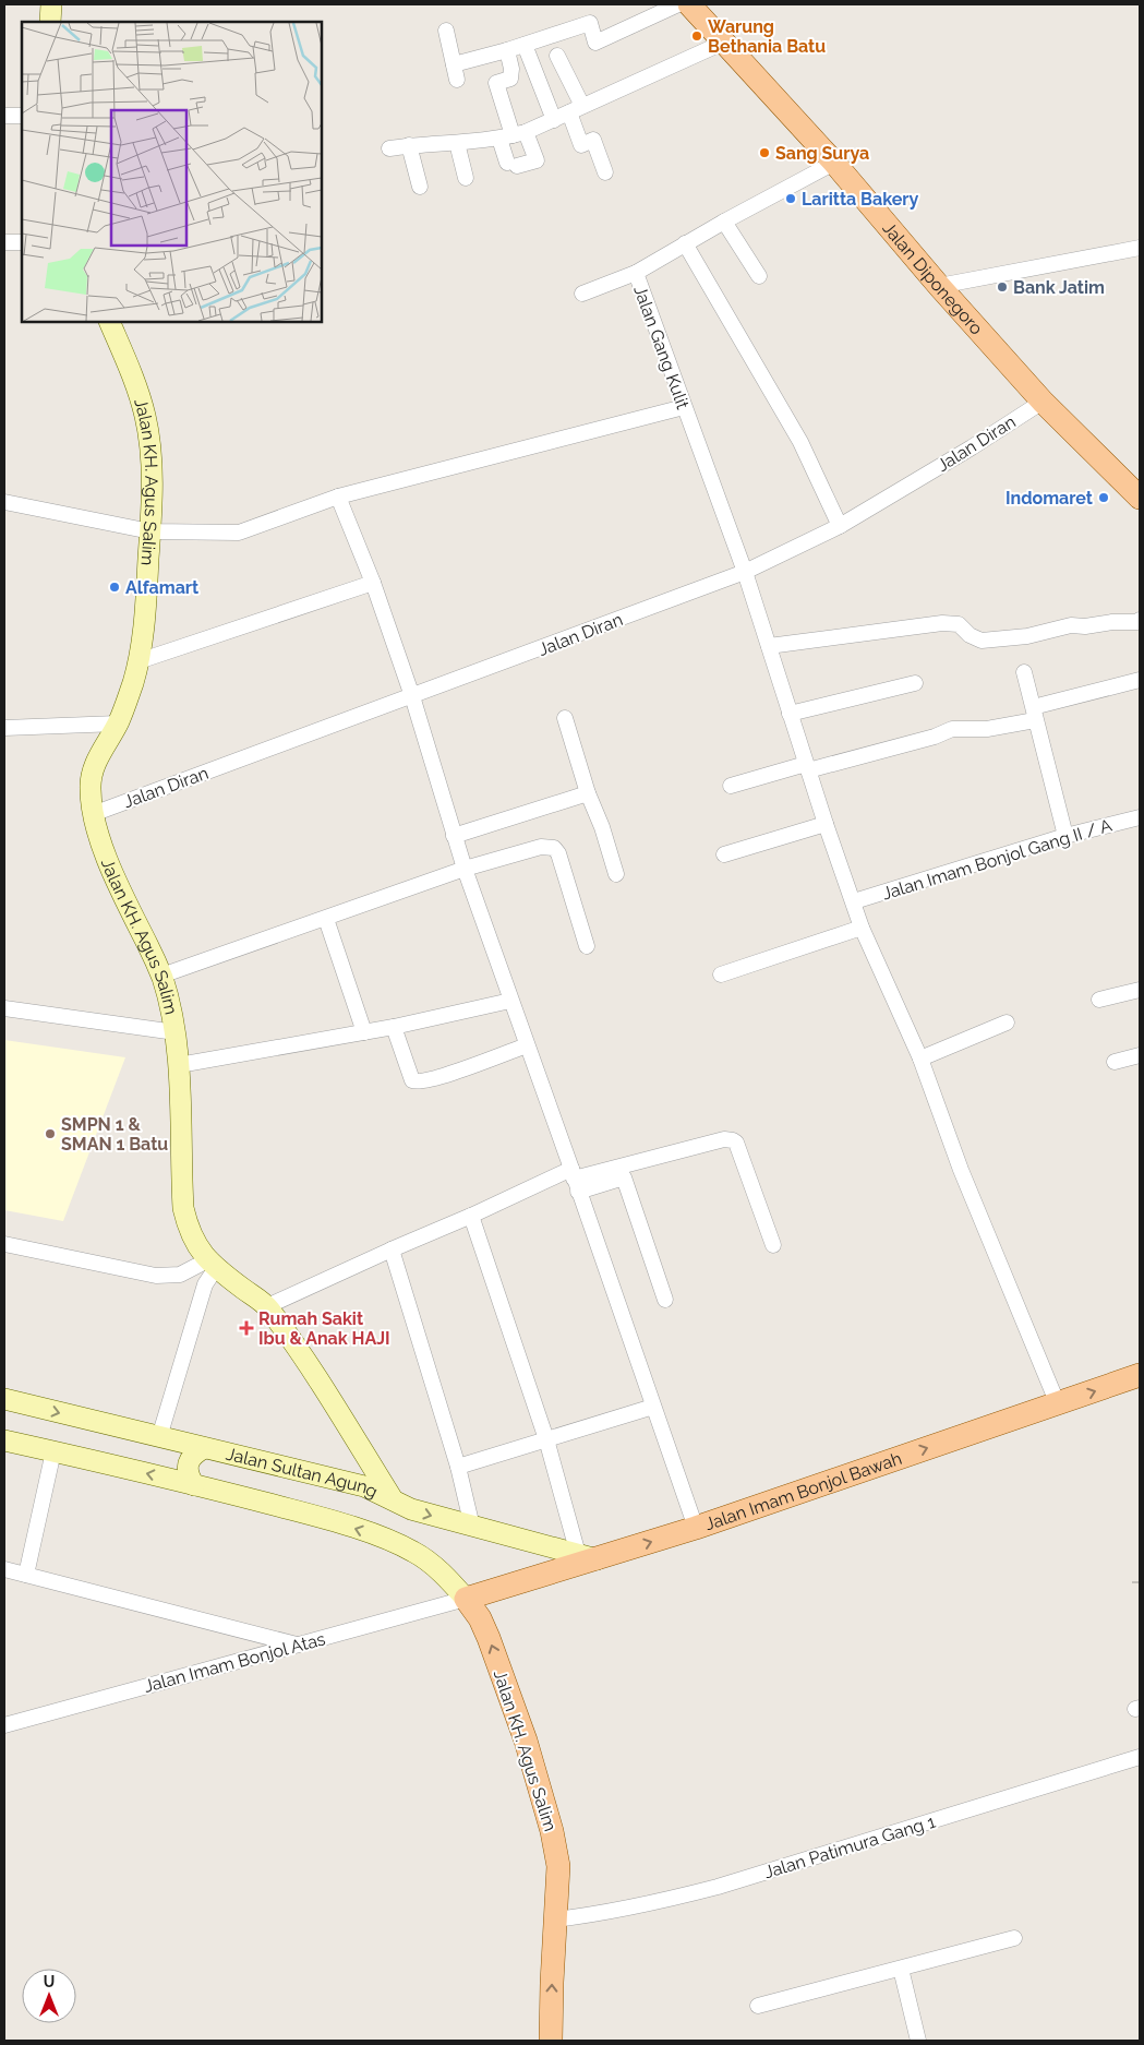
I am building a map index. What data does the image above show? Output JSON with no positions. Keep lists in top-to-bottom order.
{
  "streets": {
    "main road": ["Jalan Diponegoro", "Jalan KH. Agus Salim", "Jalan Imam Bonjol Bawah"],
    "street": [
      "Jalan Gang Kulit",
      "Jalan Diran",
      "Jalan Imam Bonjol Gang II / A",
      "Jalan Sultan Agung",
      "Jalan Imam Bonjol Atas",
      "Jalan Patimura Gang 1"
    ]
  },
  "crossings": [
    ["Jalan Diponegoro", "Jalan Gang Kulit"],
    ["Jalan Diponegoro", "Jalan Diran"],
    ["Jalan Gang Kulit", "Jalan Diran"],
    ["Jalan Gang Kulit", "Jalan Imam Bonjol Gang II / A"],
    ["Jalan Gang Kulit", "Jalan Imam Bonjol Bawah"],
    ["Jalan Diran", "Jalan KH. Agus Salim"],
    ["Jalan KH. Agus Salim", "Jalan Sultan Agung"],
    ["Jalan KH. Agus Salim", "Jalan Imam Bonjol Bawah"],
    ["Jalan KH. Agus Salim", "Jalan Imam Bonjol Atas"],
    ["Jalan KH. Agus Salim", "Jalan Patimura Gang 1"],
    ["Jalan Sultan Agung", "Jalan Imam Bonjol Bawah"],
    ["Jalan Imam Bonjol Bawah", "Jalan Imam Bonjol Atas"]
  ],
  "one_way": ["Jalan Imam Bonjol Bawah"],
  "places": {
    "other": [
      "Warung Bethania Batu",
      "Sang Surya",
      "Laritta Bakery",
      "Bank Jatim",
      "Indomaret",
      "Alfamart",
      "SMPN 1 & SMAN 1 Batu"
    ],
    "health": ["Rumah Sakit Ibu & Anak HAJI"]
  },
  "north": "top"
}
